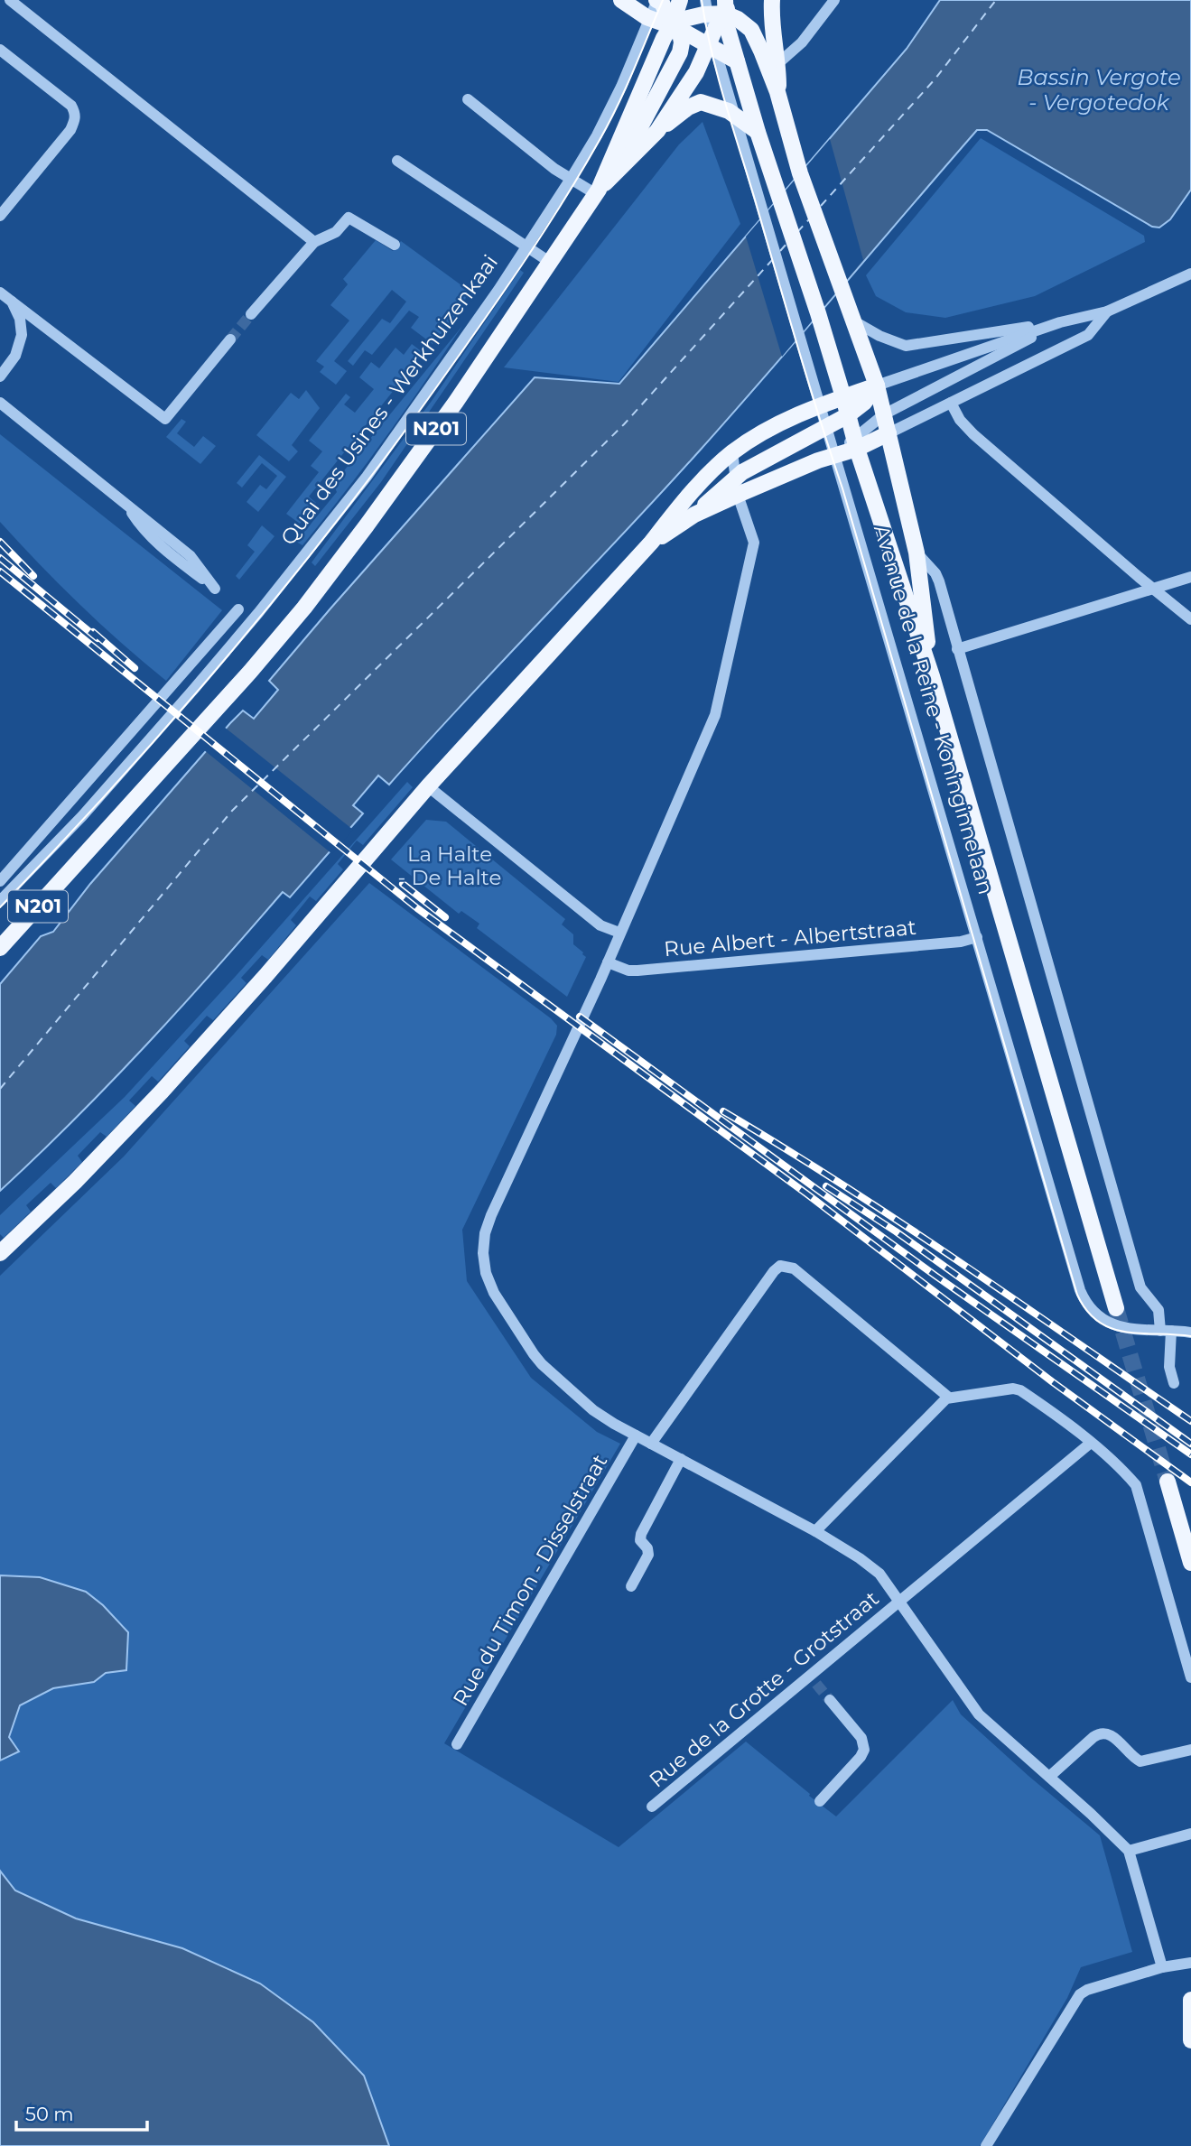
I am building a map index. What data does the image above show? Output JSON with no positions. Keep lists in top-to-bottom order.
{
  "streets": {
    "main road": ["N201", "Avenue de la Reine - Koninginnelaan"],
    "street": [
      "Quai des Usines - Werkhuizenkaai",
      "Rue Albert - Albertstraat",
      "Rue du Timon - Disselstraat",
      "Rue de la Grotte - Grotstraat"
    ]
  },
  "crossings": [
    ["N201", "Avenue de la Reine - Koninginnelaan"],
    ["Avenue de la Reine - Koninginnelaan", "Rue Albert - Albertstraat"]
  ],
  "water": ["Bassin Vergote - Vergotedok"],
  "parks": ["La Halte - De Halte"],
  "scale_bar": "50 m"
}
